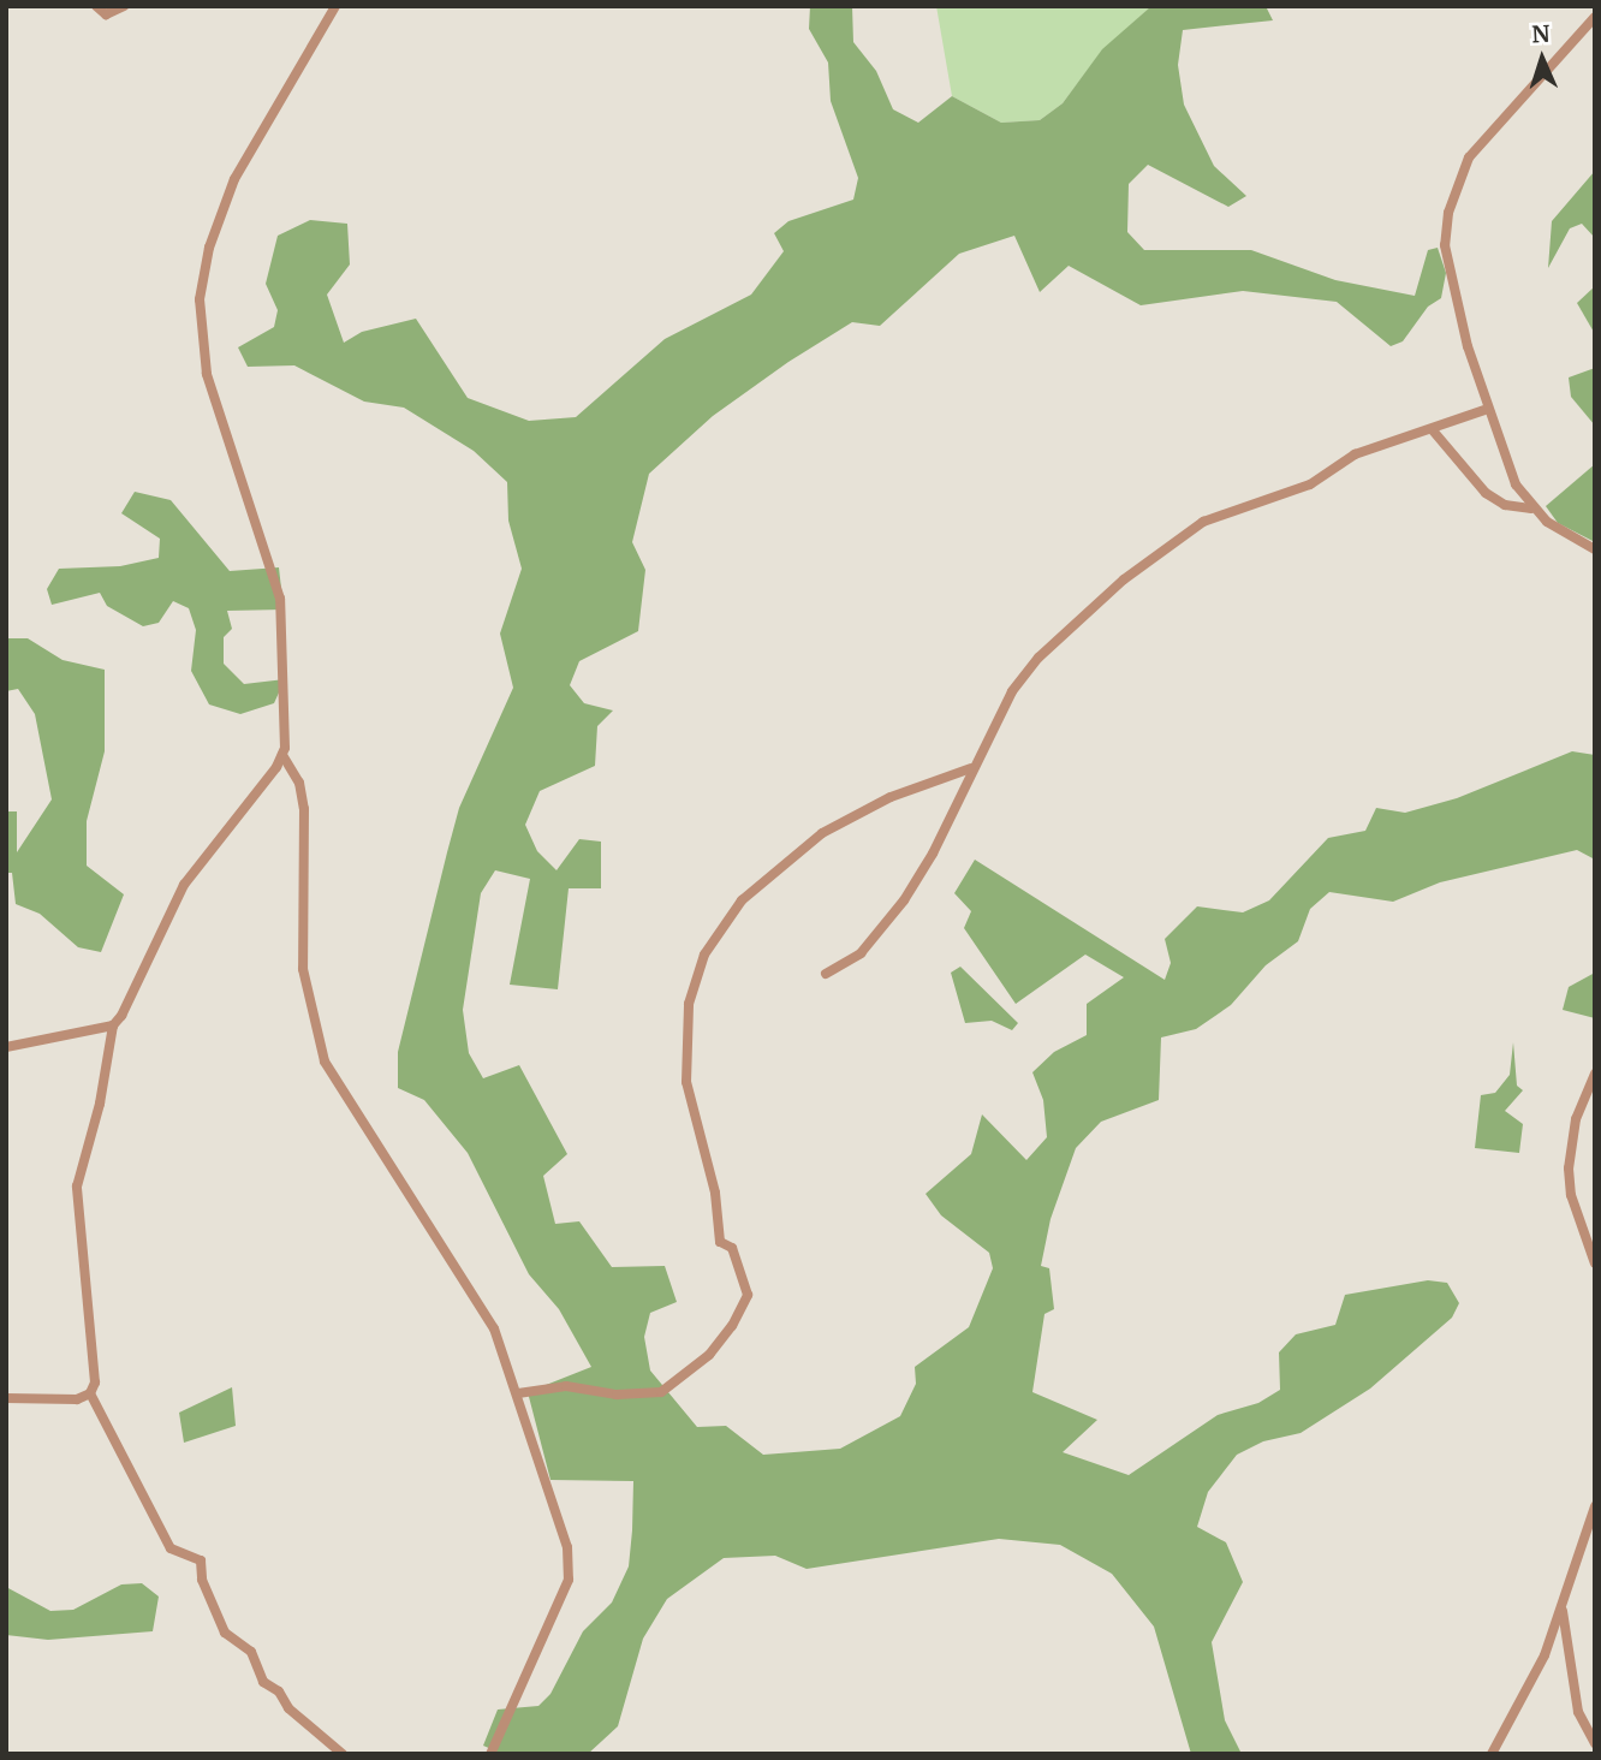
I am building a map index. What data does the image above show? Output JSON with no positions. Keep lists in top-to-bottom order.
{
  "north": "top"
}
